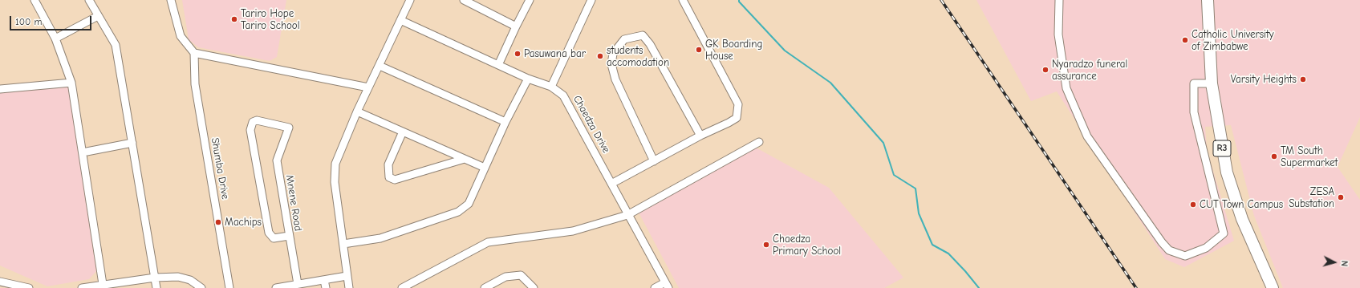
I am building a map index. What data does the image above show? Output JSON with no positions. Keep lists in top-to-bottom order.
{
  "streets": {
    "highway": ["R3"],
    "street": ["Chaedza Drive", "Shumba Drive", "Mnene Road"]
  },
  "places": [
    "Tariro Hope Tariro School",
    "Catholic University of Zimbabwe",
    "GK Boarding House",
    "Pasuwana bar",
    "students accomodation",
    "Nyaradzo funeral assurance",
    "Varsity Heights",
    "TM South Supermarket",
    "ZESA Substation",
    "CUT Town Campus",
    "Machips",
    "Chaedza Primary School"
  ],
  "scale_bar": "100 m",
  "north": "right"
}
